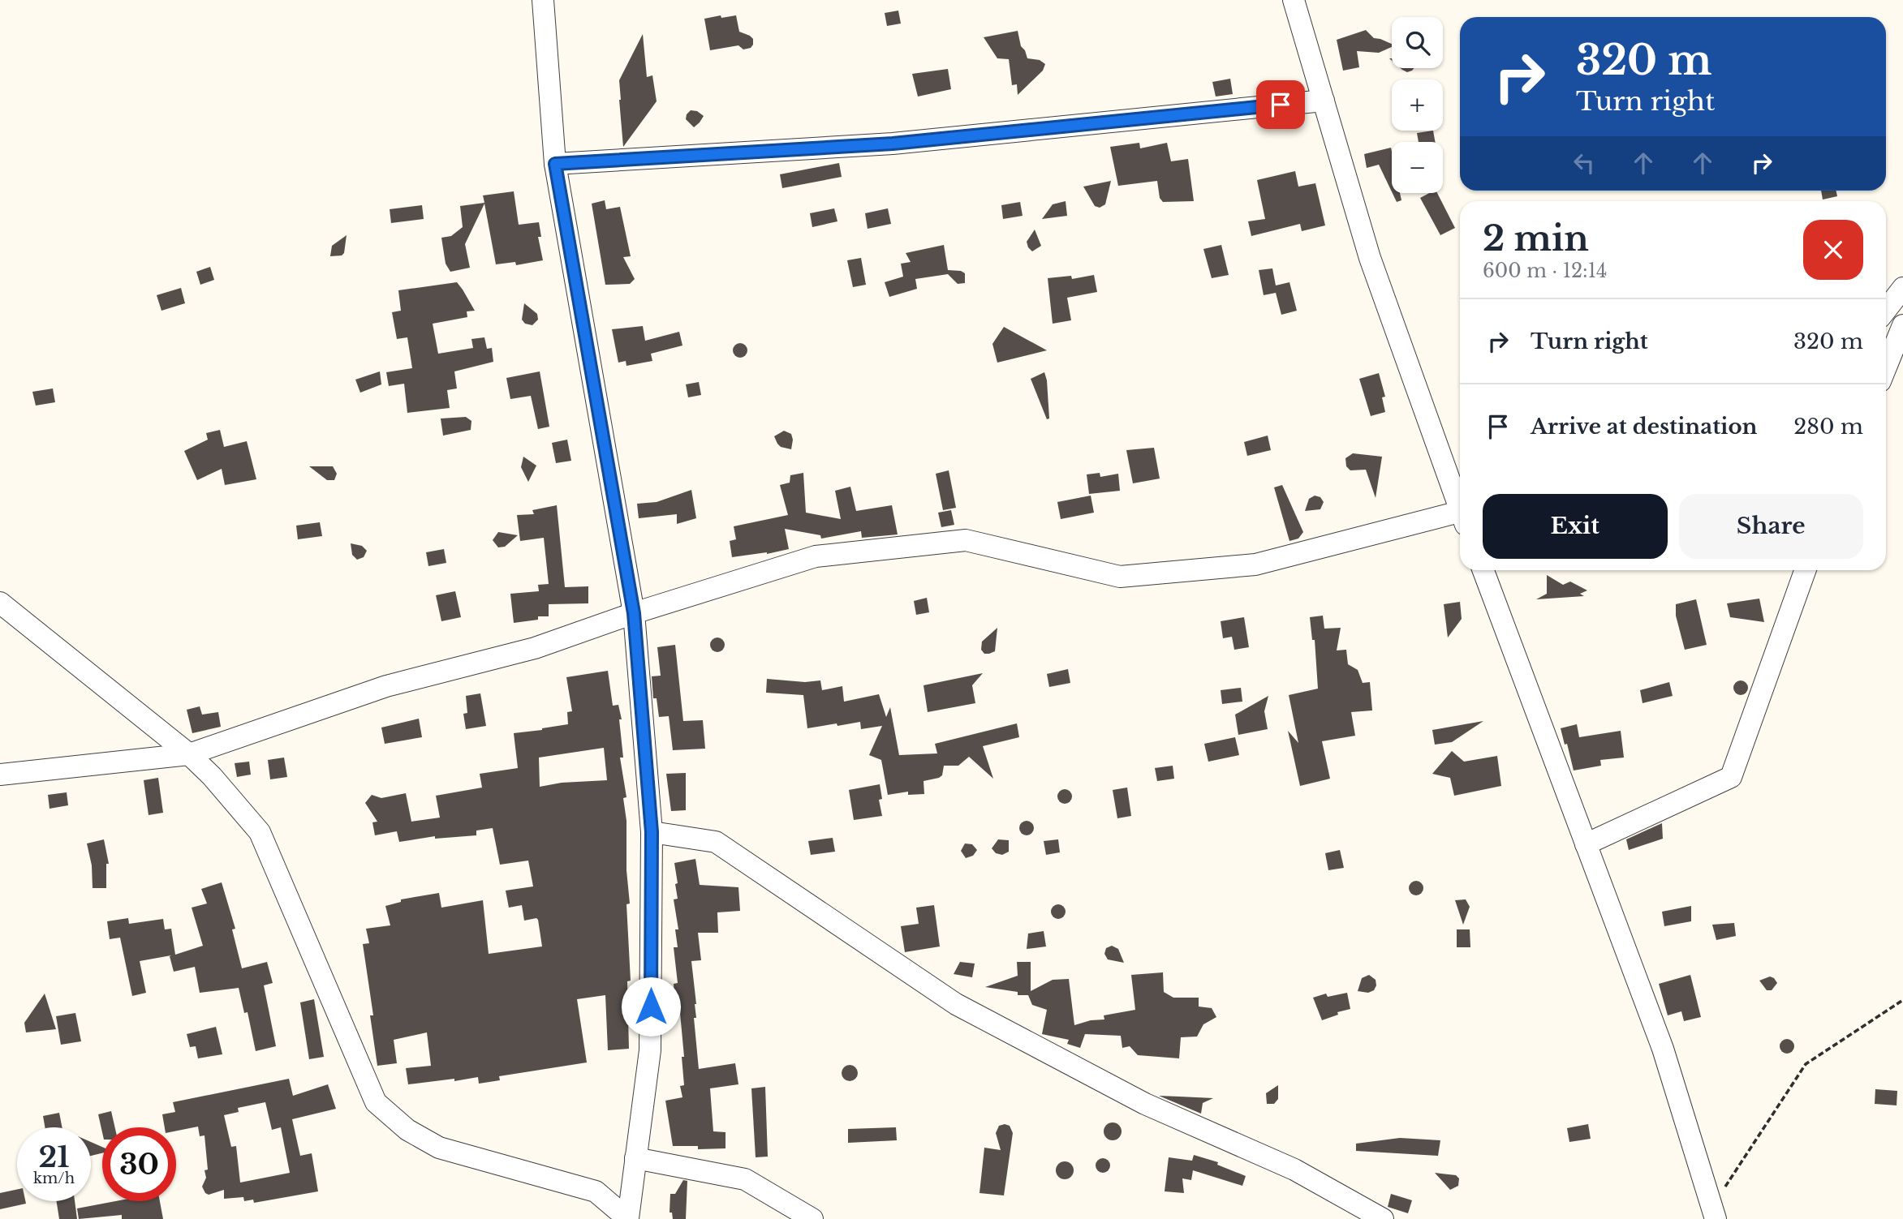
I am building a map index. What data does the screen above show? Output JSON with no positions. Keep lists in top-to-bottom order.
{
  "page": {
    "map_buttons": ["+", "−"],
    "turn": ["320 m", "Turn right"],
    "heading": ["2 min", "600 m · 12:14"],
    "list": [
      {
        "name": "Turn right",
        "value": "320 m"
      },
      {
        "name": "Arrive at destination",
        "value": "280 m"
      }
    ],
    "buttons": ["Exit", "Share"],
    "speed": "21 km/h",
    "limit": "30"
  }
}
